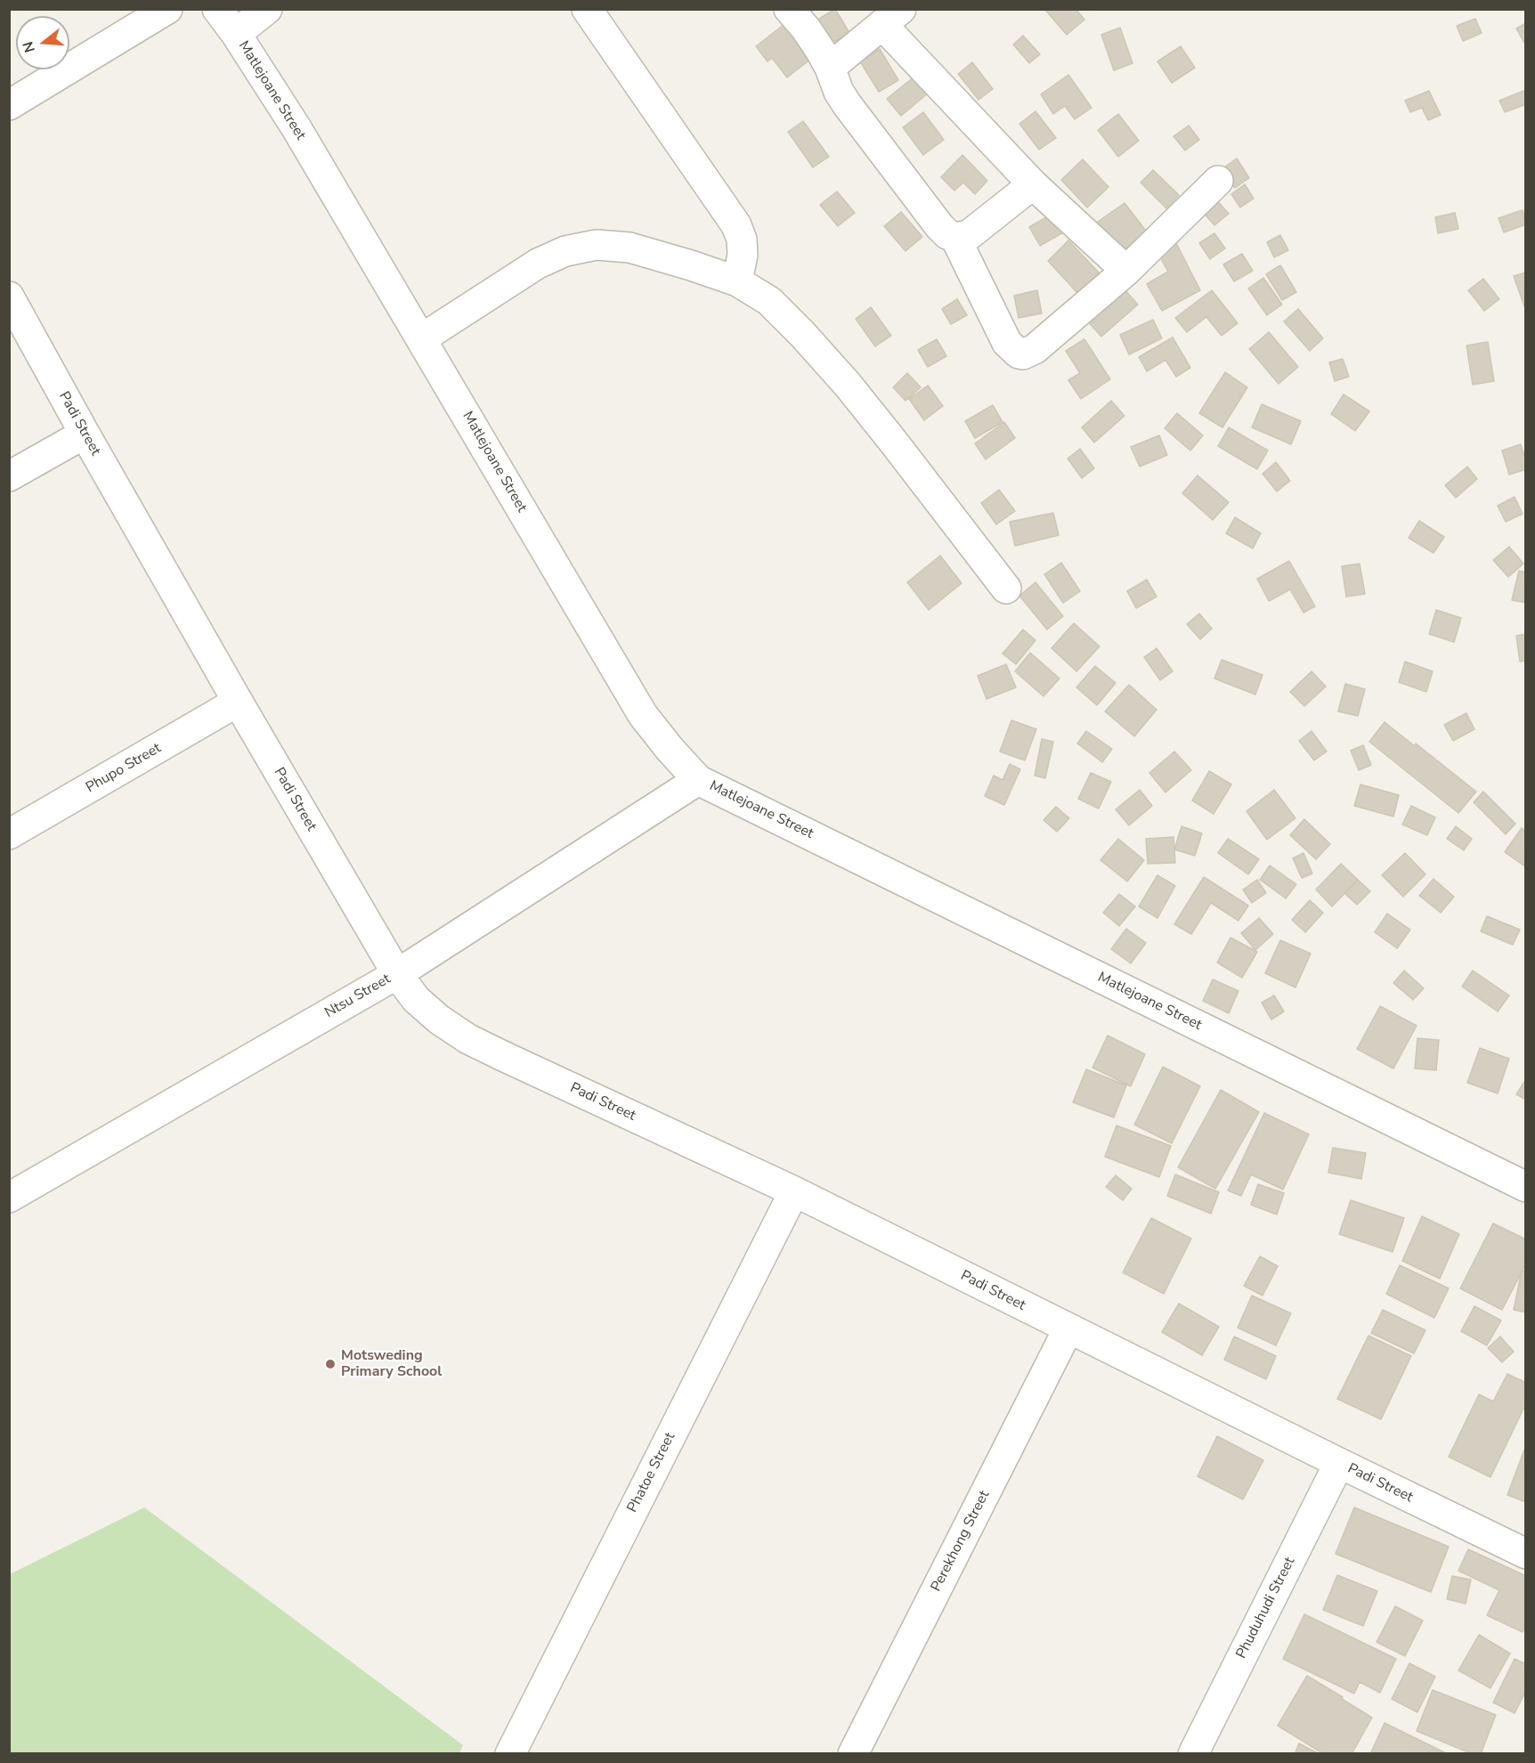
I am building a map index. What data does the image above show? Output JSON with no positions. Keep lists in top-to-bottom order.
{
  "streets": {
    "street": [
      "Matlejoane Street",
      "Padi Street",
      "Phupo Street",
      "Ntsu Street",
      "Phatoe Street",
      "Perekhong Street",
      "Phuduhudi Street"
    ]
  },
  "crossings": [
    ["Matlejoane Street", "Ntsu Street"],
    ["Padi Street", "Phupo Street"],
    ["Padi Street", "Ntsu Street"],
    ["Padi Street", "Phatoe Street"],
    ["Padi Street", "Perekhong Street"],
    ["Padi Street", "Phuduhudi Street"]
  ],
  "places": ["Motsweding Primary School"],
  "north": "left"
}
